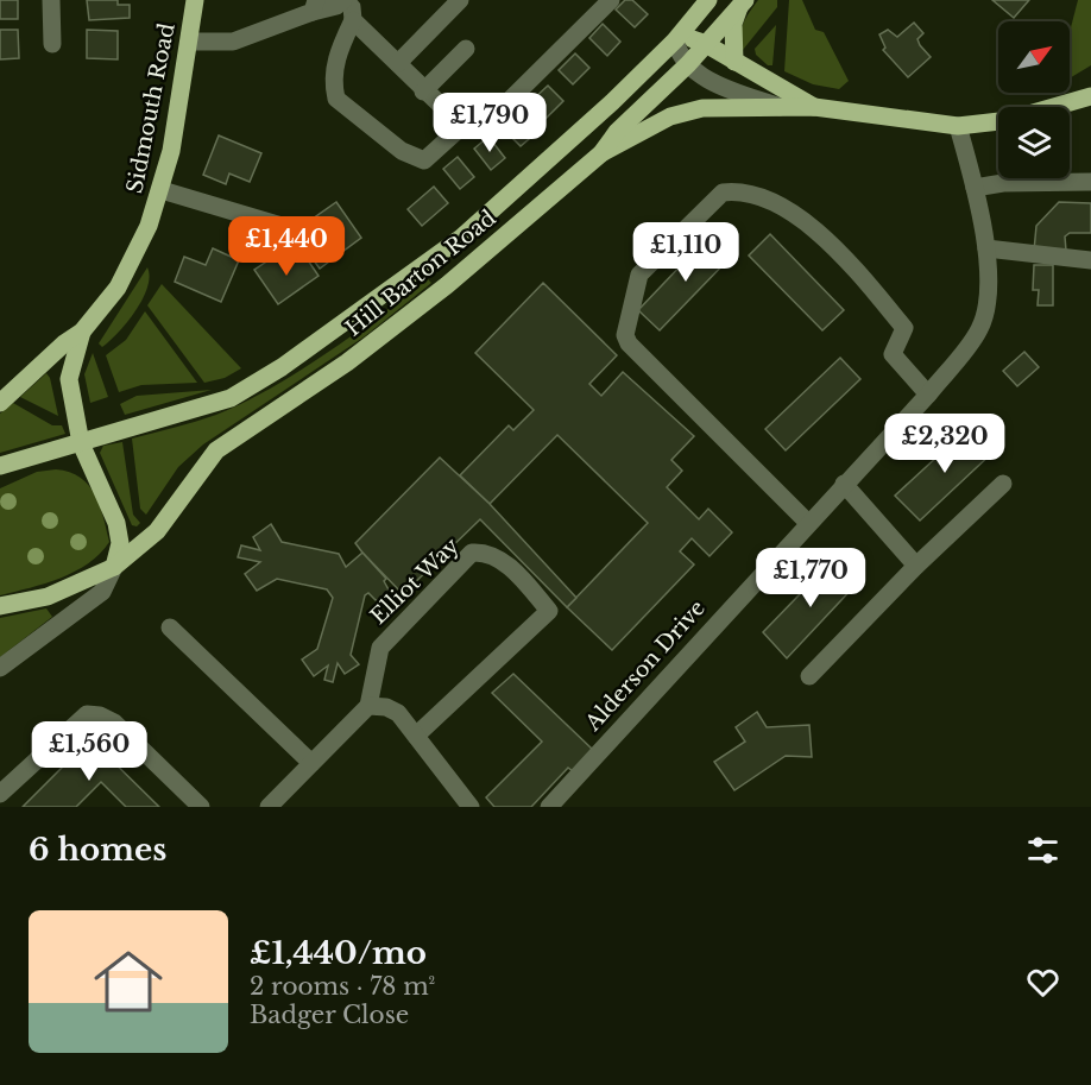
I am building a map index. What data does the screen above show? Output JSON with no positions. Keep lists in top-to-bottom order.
{
  "streets": {
    "main road": ["Sidmouth Road", "Hill Barton Road"],
    "street": ["Elliot Way", "Alderson Drive"]
  },
  "crossings": [
    ["Sidmouth Road", "Hill Barton Road"]
  ],
  "north": "top right",
  "page": {
    "price": [
      "£1,790",
      "£1,440",
      "£1,110",
      "£2,320",
      "£1,770",
      "£1,560"
    ],
    "heading": "6 homes",
    "list": [
      {
        "name": "£1,440/mo",
        "note": "2 rooms · 78 m² · Badger Close"
      }
    ]
  }
}
